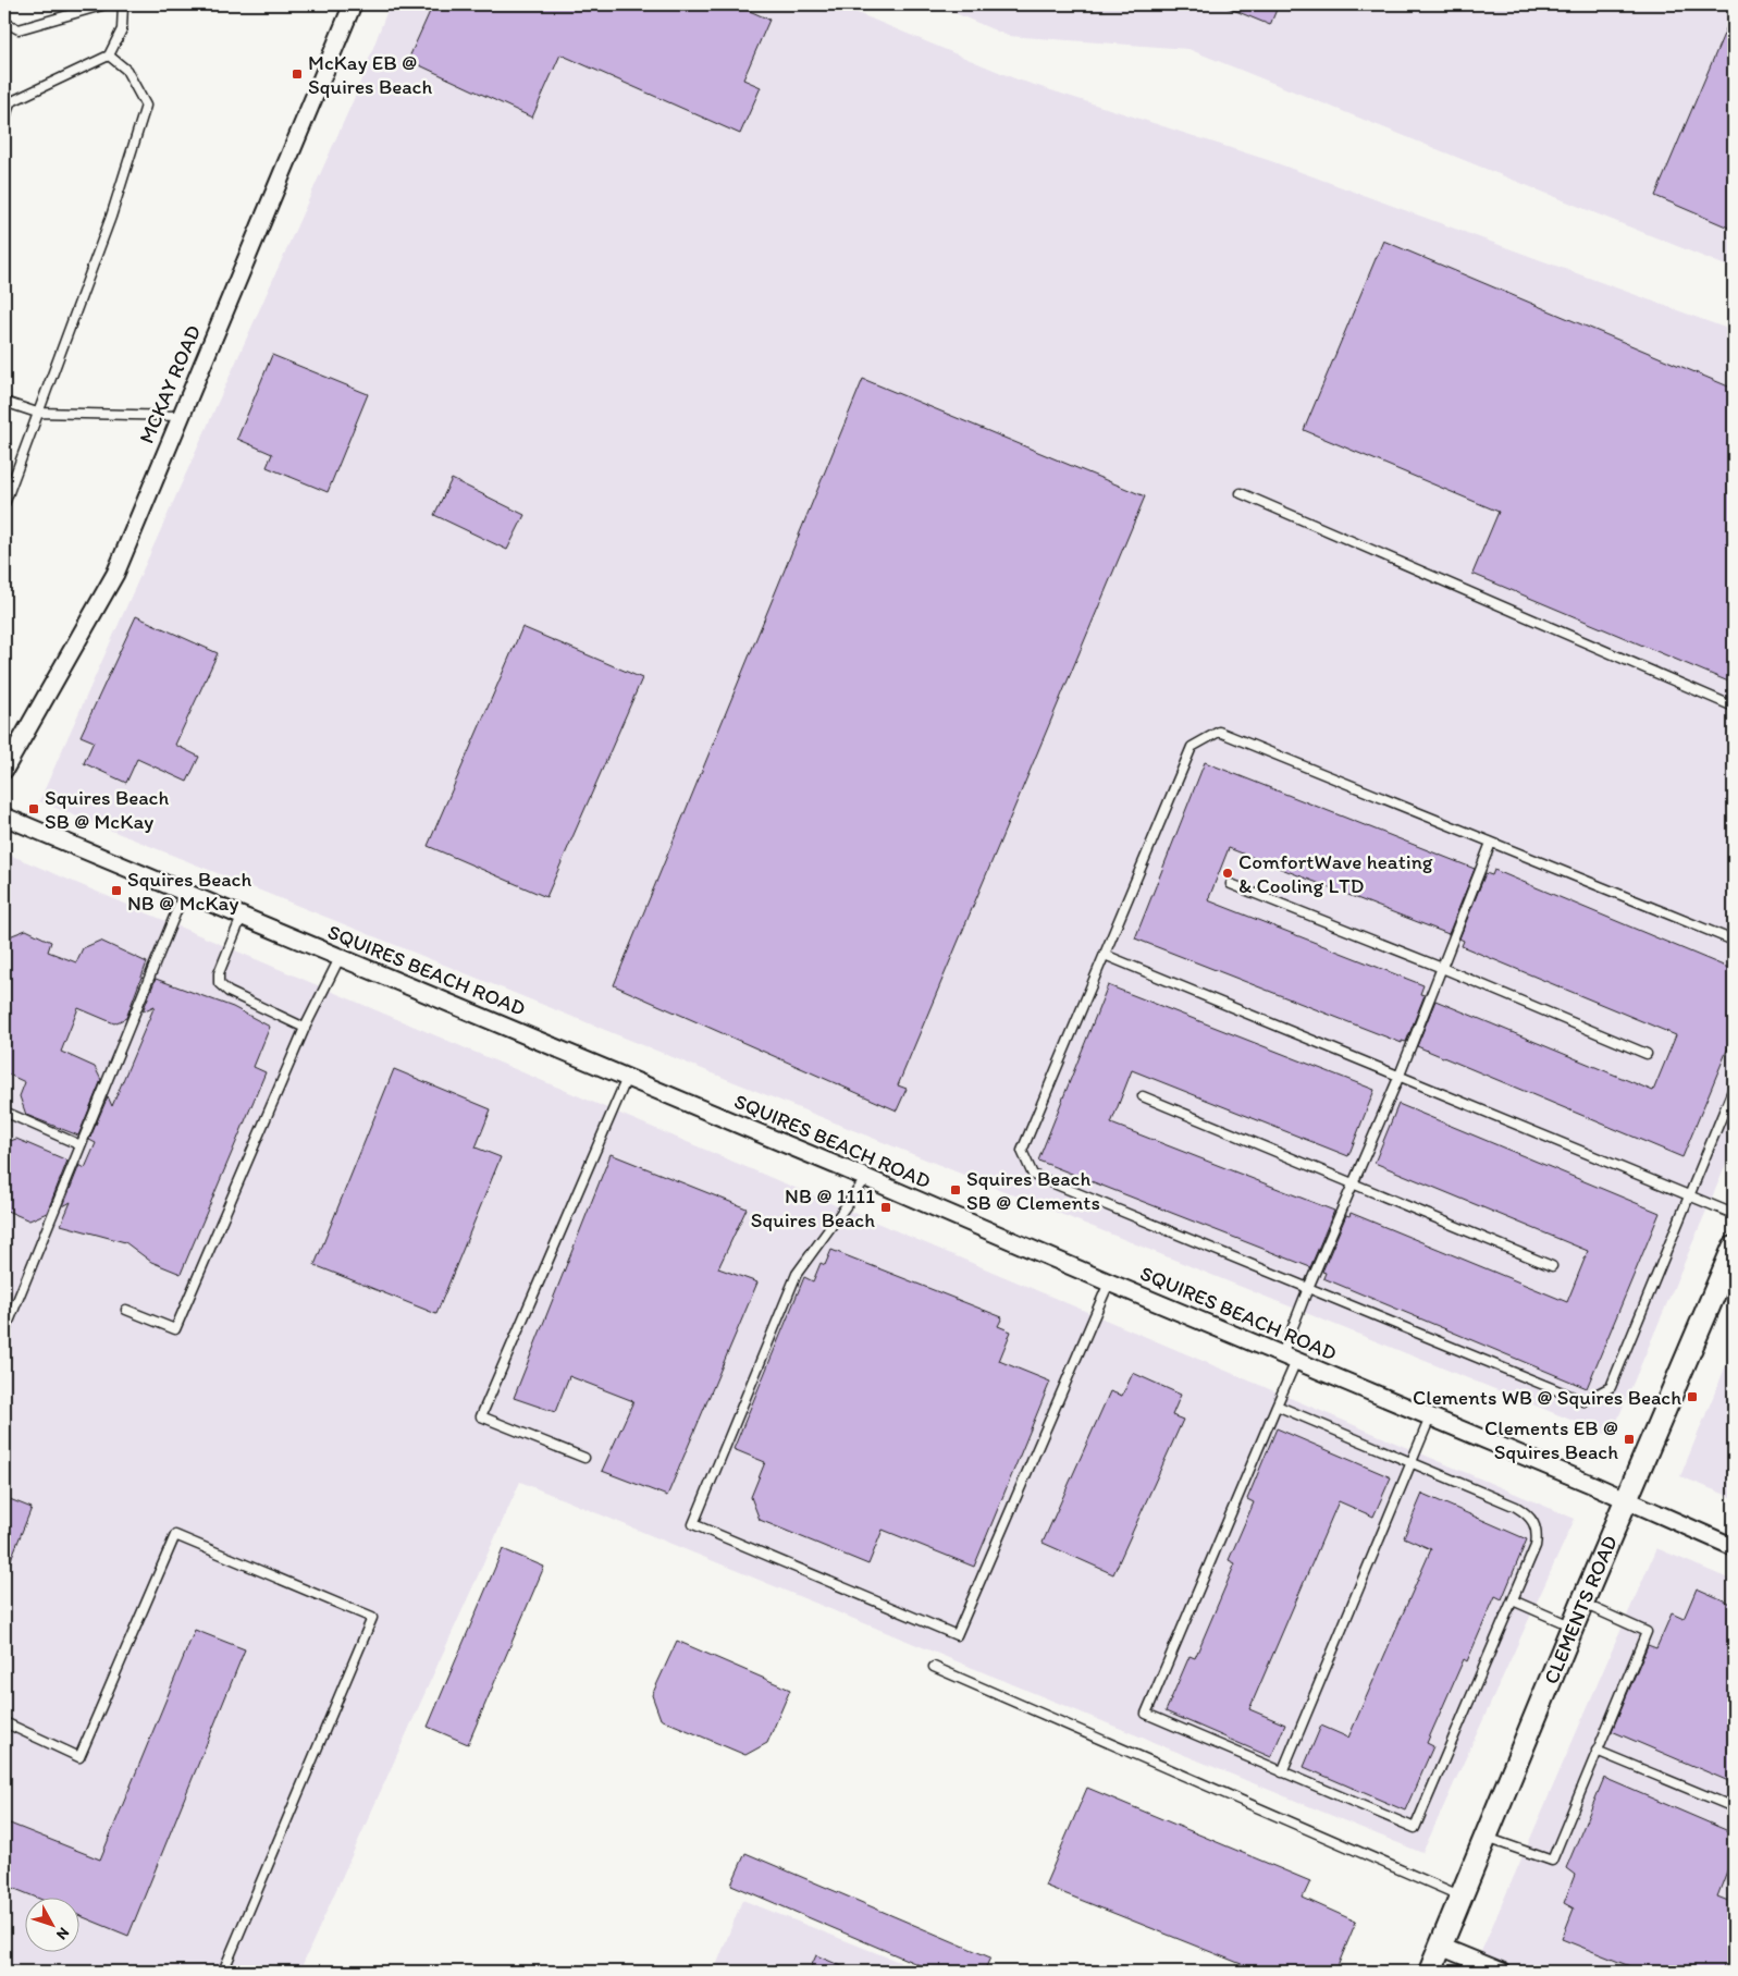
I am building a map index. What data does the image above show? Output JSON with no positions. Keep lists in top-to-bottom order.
{
  "streets": {
    "street": ["MCKAY ROAD", "SQUIRES BEACH ROAD", "CLEMENTS ROAD"]
  },
  "crossings": [
    ["SQUIRES BEACH ROAD", "CLEMENTS ROAD"]
  ],
  "places": {
    "transit": [
      "McKay EB @ Squires Beach",
      "Squires Beach SB @ McKay",
      "Squires Beach NB @ McKay",
      "Squires Beach SB @ Clements",
      "NB @ 1111 Squires Beach",
      "Clements WB @ Squires Beach",
      "Clements EB @ Squires Beach"
    ],
    "other": ["ComfortWave heating & Cooling LTD"]
  },
  "north": "bottom right"
}
